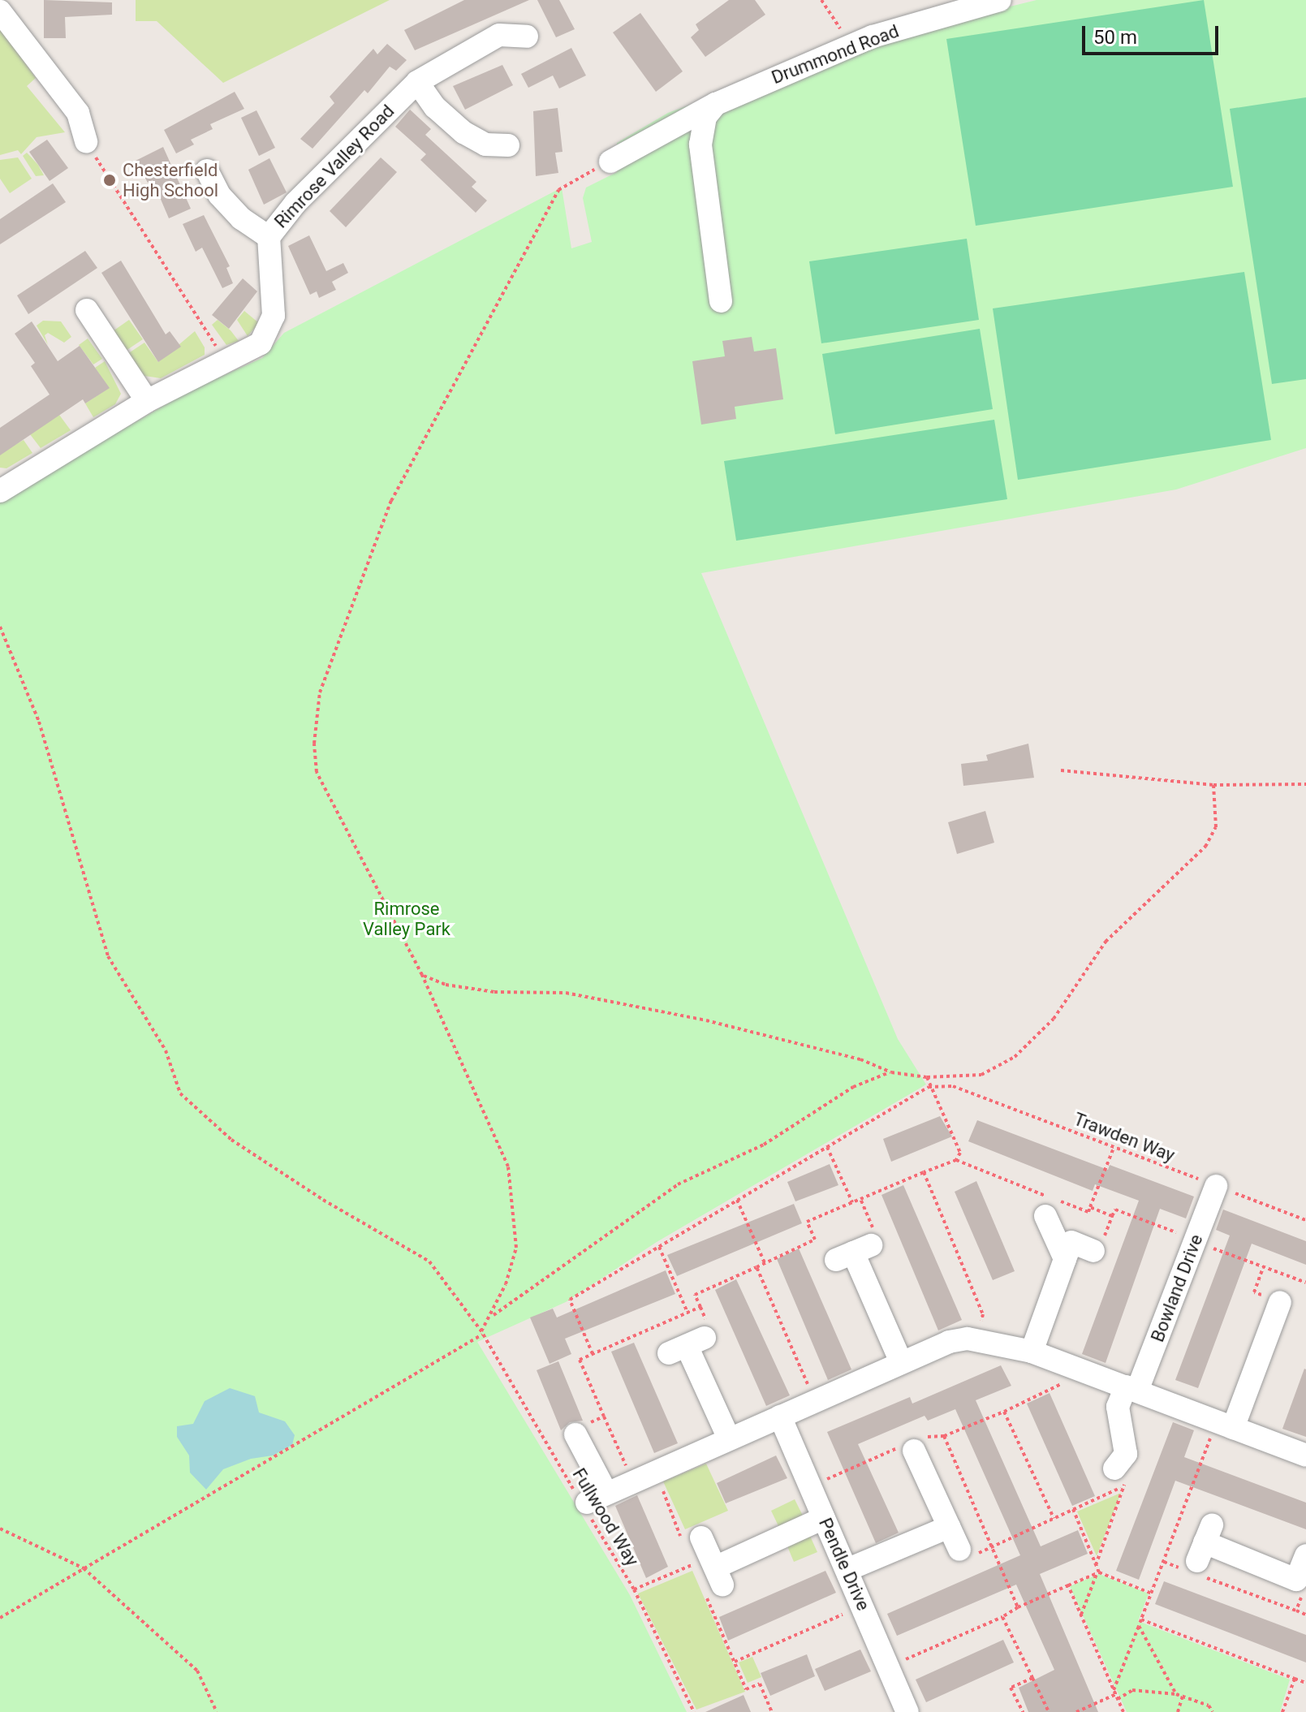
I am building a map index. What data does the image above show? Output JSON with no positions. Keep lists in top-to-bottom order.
{
  "streets": {
    "street": [
      "Drummond Road",
      "Rimrose Valley Road",
      "Bowland Drive",
      "Pendle Drive"
    ],
    "path": ["Trawden Way", "Fullwood Way"]
  },
  "crossings": [
    ["Trawden Way", "Bowland Drive"]
  ],
  "parks": ["Rimrose Valley Park"],
  "places": ["Chesterfield High School"],
  "scale_bar": "50 m"
}
